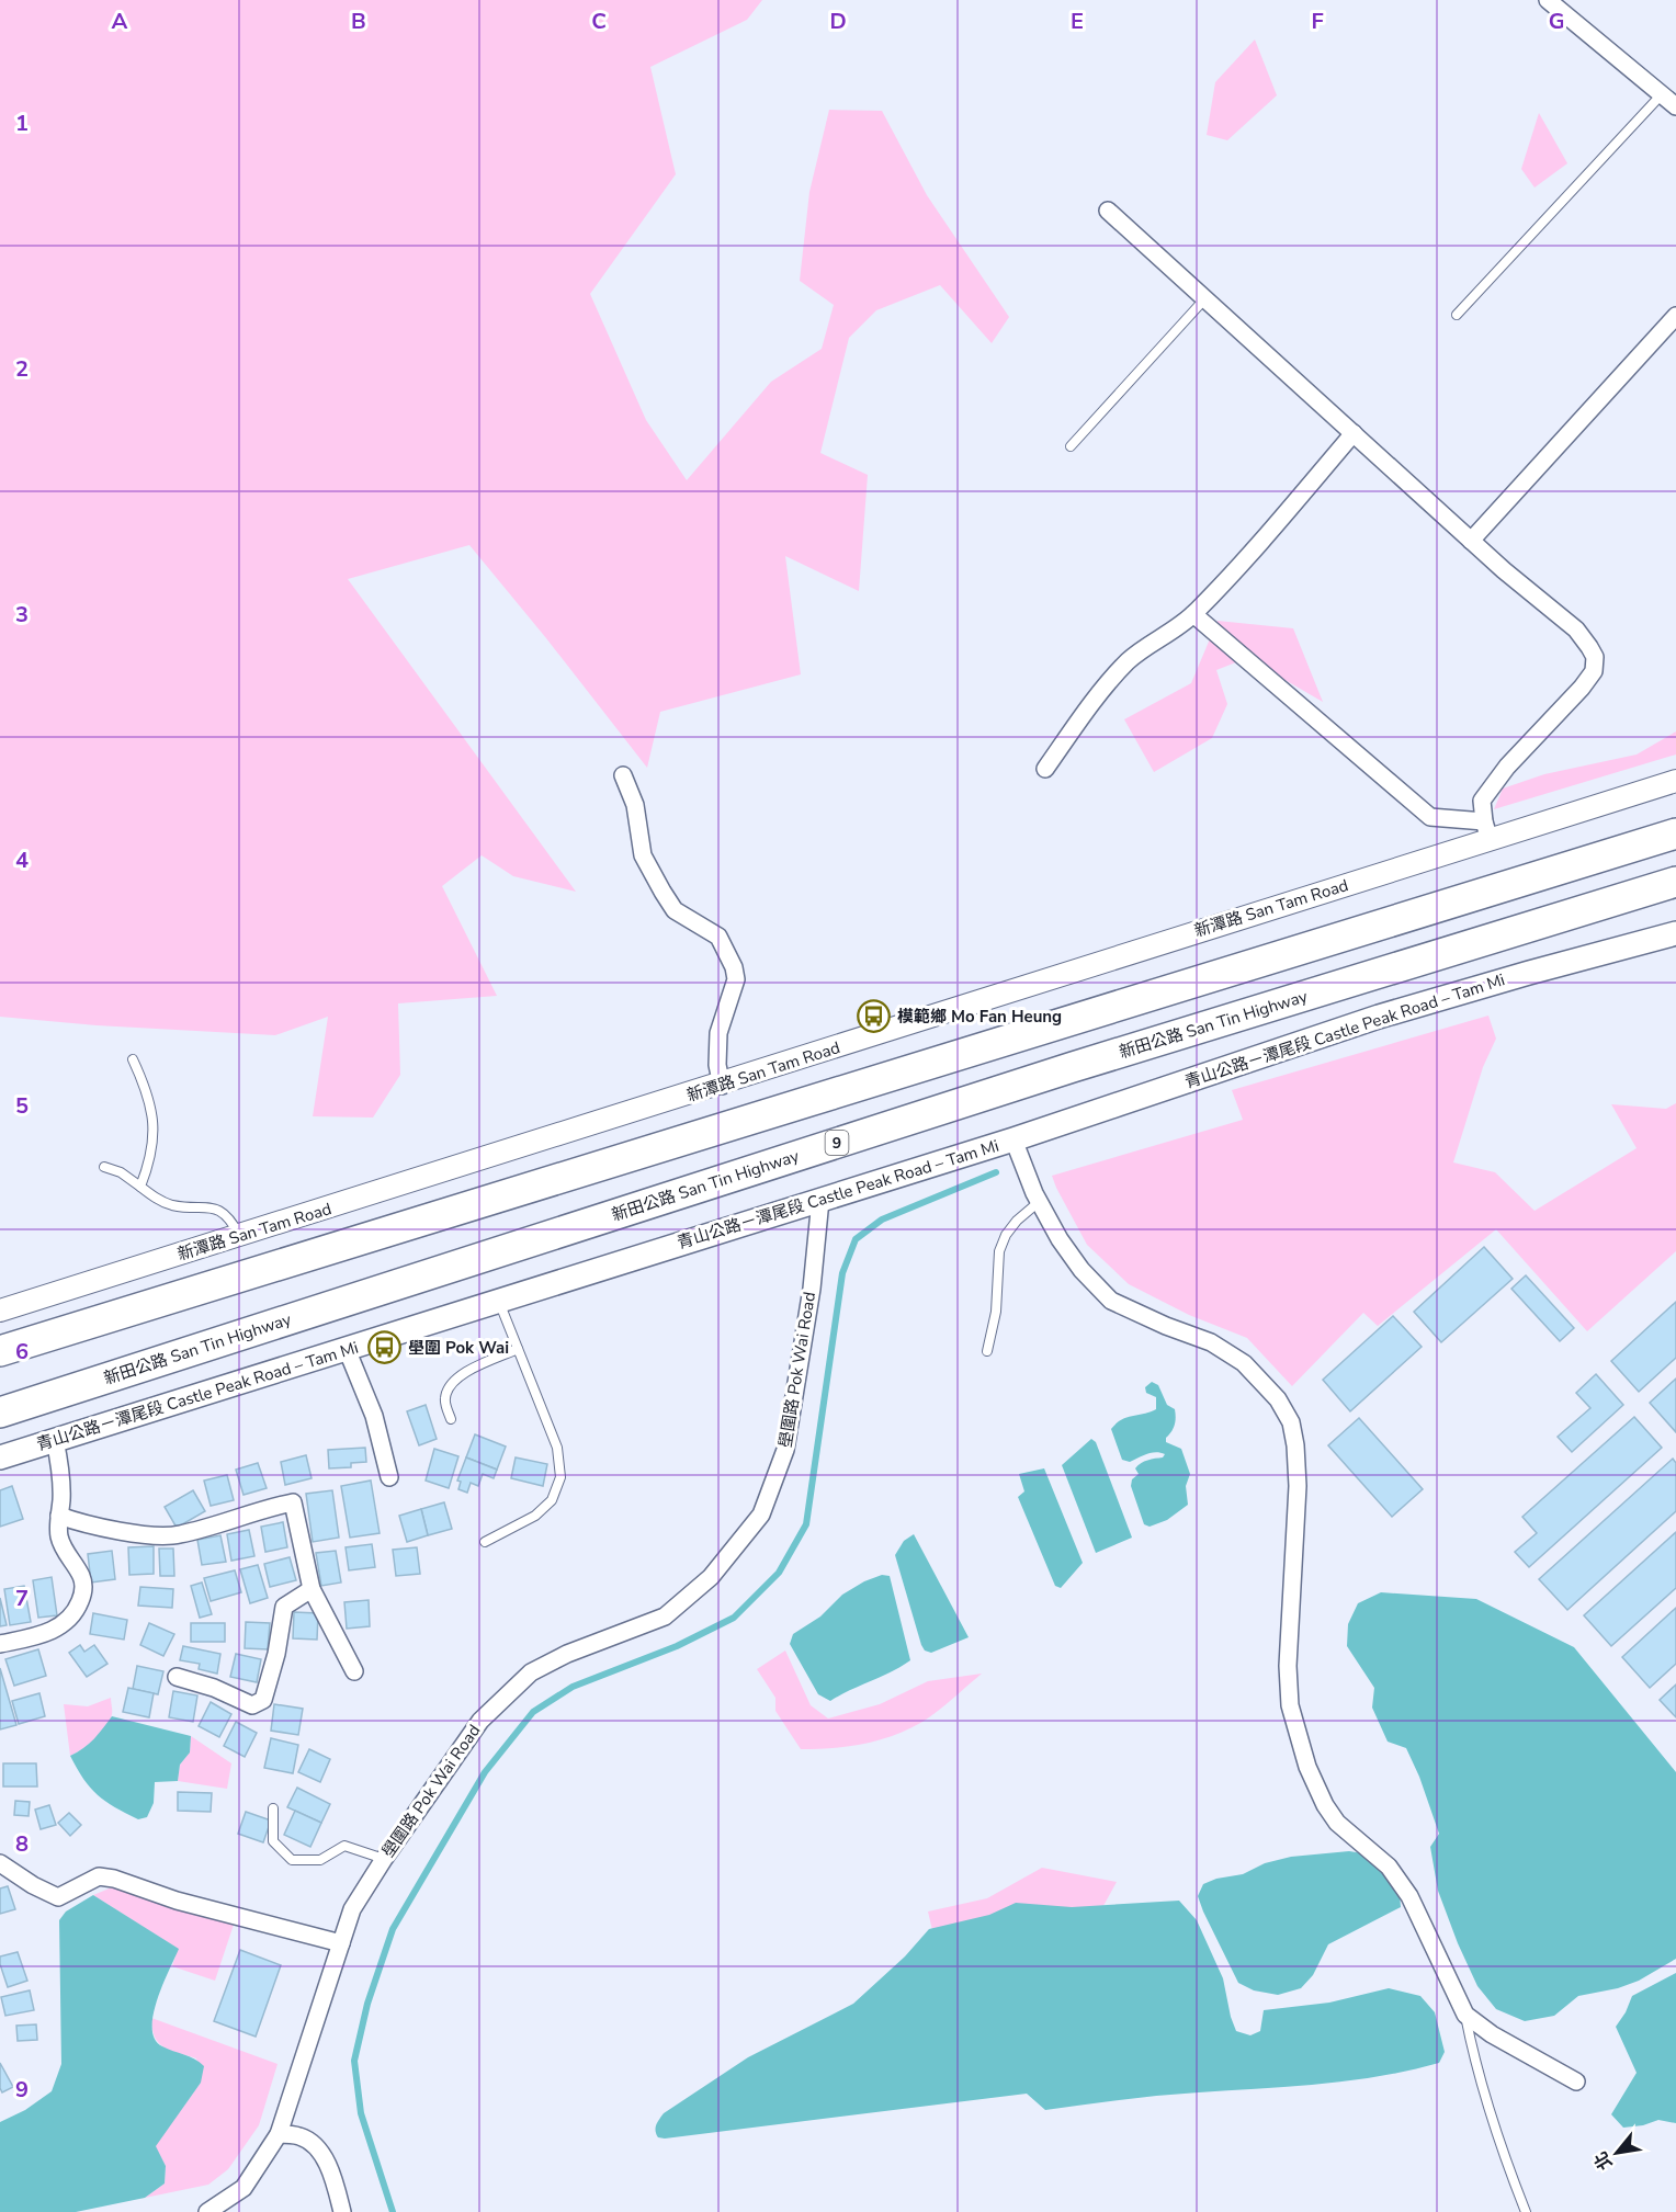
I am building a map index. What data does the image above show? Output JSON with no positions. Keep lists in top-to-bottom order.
{
  "streets": {
    "highway": ["新田公路 San Tin Highway", "9"],
    "main road": ["青山公路－潭尾段 Castle Peak Road – Tam Mi"],
    "street": ["新潭路 San Tam Road", "壆圍路 Pok Wai Road"]
  },
  "crossings": [
    ["青山公路－潭尾段 Castle Peak Road – Tam Mi", "壆圍路 Pok Wai Road"]
  ],
  "places": {
    "bus stop": ["模範鄉 Mo Fan Heung", "壆圍 Pok Wai"]
  },
  "north": "bottom left",
  "grid": {
    "columns": [
      "A",
      "B",
      "C",
      "D",
      "E",
      "F",
      "G"
    ],
    "rows": [
      "1",
      "2",
      "3",
      "4",
      "5",
      "6",
      "7",
      "8",
      "9"
    ]
  }
}
